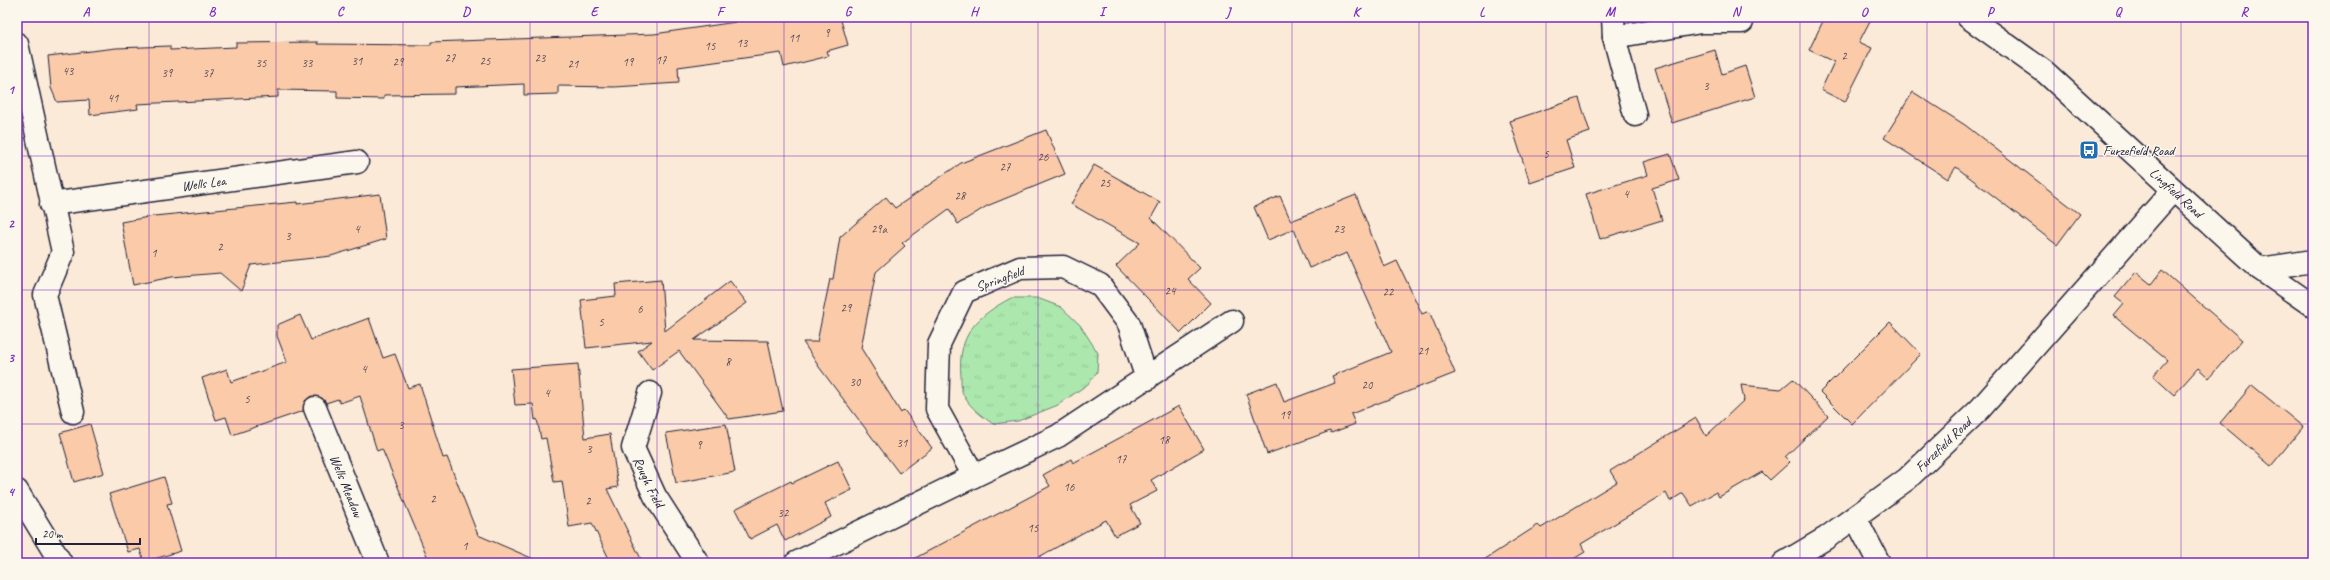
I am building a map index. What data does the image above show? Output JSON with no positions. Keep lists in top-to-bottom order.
{
  "streets": {
    "street": [
      "Wells Lea",
      "Lingfield Road",
      "Springfield",
      "Furzefield Road",
      "Rough Field",
      "Wells Meadow"
    ]
  },
  "crossings": [
    ["Lingfield Road", "Furzefield Road"]
  ],
  "places": {
    "bus stop": ["Furzefield Road"]
  },
  "house_numbers": [
    "9",
    "11",
    "13",
    "15",
    "2",
    "27",
    "23",
    "17",
    "31",
    "25",
    "29",
    "19",
    "35",
    "33",
    "21",
    "43",
    "39",
    "37",
    "3",
    "41",
    "5",
    "26",
    "27",
    "25",
    "4",
    "28",
    "4",
    "29a",
    "23",
    "3",
    "2",
    "1",
    "24",
    "22",
    "29",
    "6",
    "5",
    "21",
    "8",
    "4",
    "30",
    "20",
    "4",
    "5",
    "19",
    "3",
    "18",
    "31",
    "9",
    "3",
    "17",
    "16",
    "2",
    "2",
    "32",
    "15",
    "1"
  ],
  "scale_bar": "20 m",
  "grid": {
    "columns": [
      "A",
      "B",
      "C",
      "D",
      "E",
      "F",
      "G",
      "H",
      "I",
      "J",
      "K",
      "L",
      "M",
      "N",
      "O",
      "P",
      "Q",
      "R"
    ],
    "rows": [
      "1",
      "2",
      "3",
      "4"
    ]
  }
}
